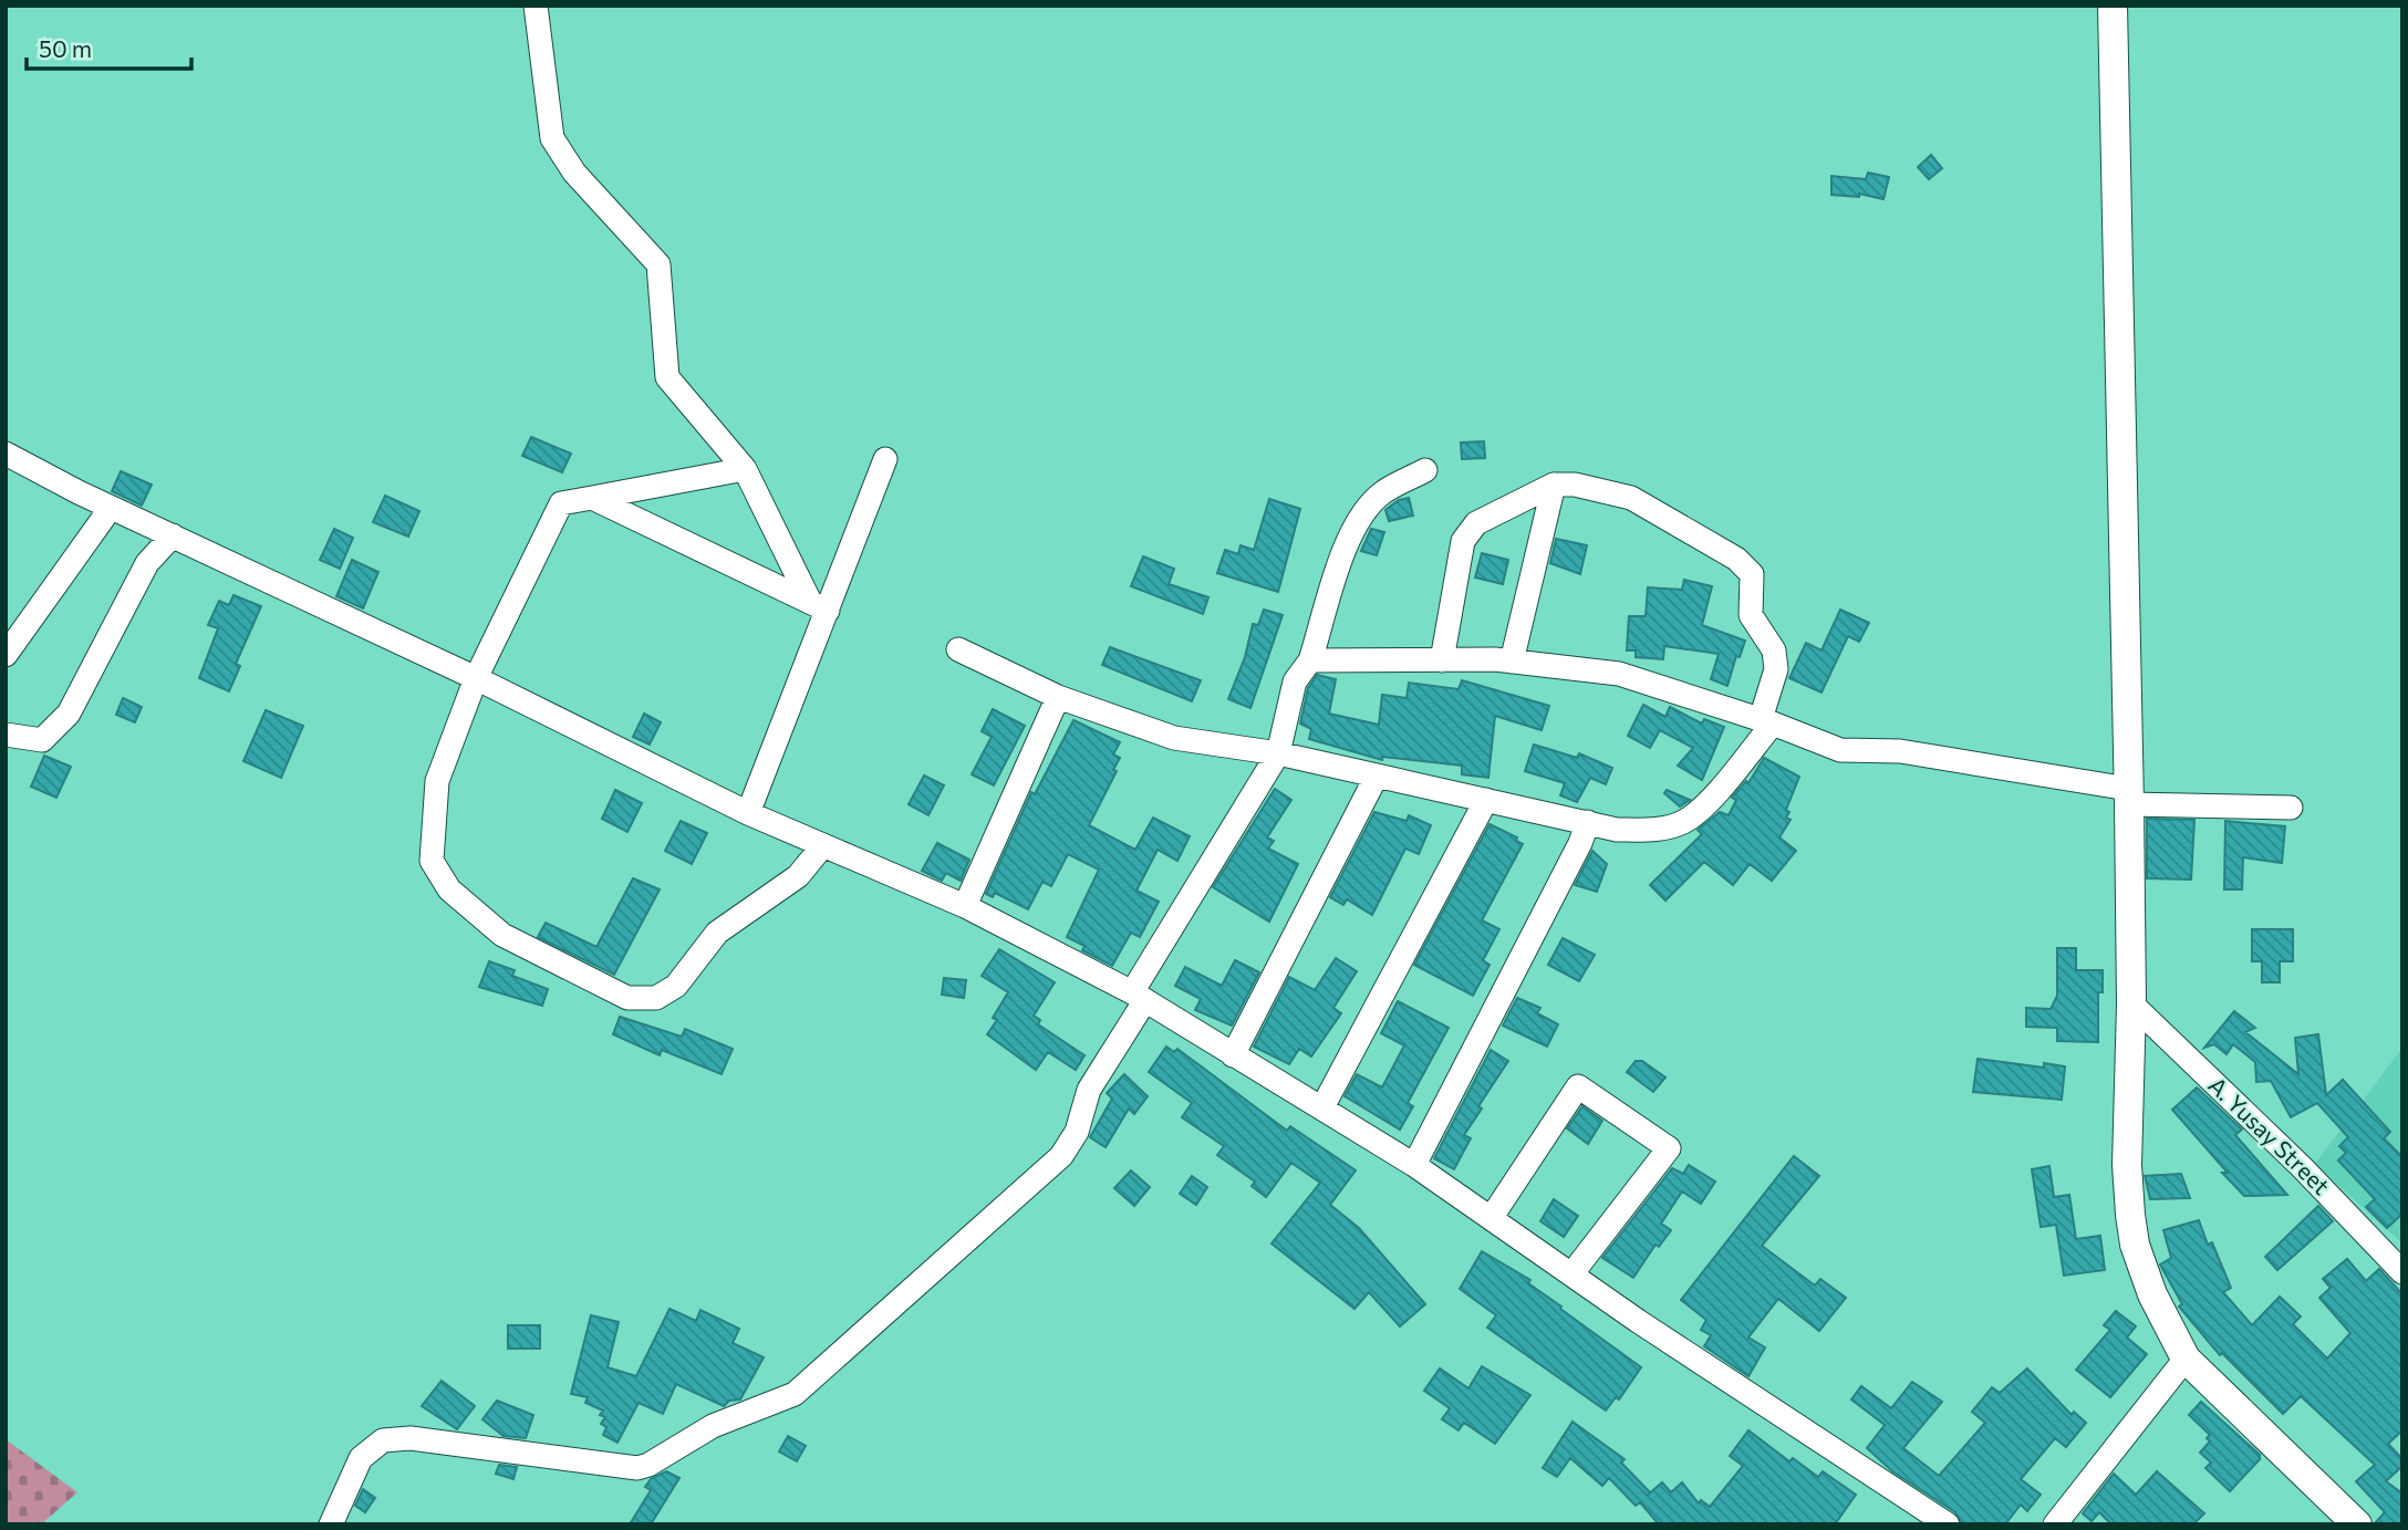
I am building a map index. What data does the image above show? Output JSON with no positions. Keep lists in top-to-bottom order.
{
  "streets": {
    "street": ["A. Yusay Street"]
  },
  "scale_bar": "50 m"
}
